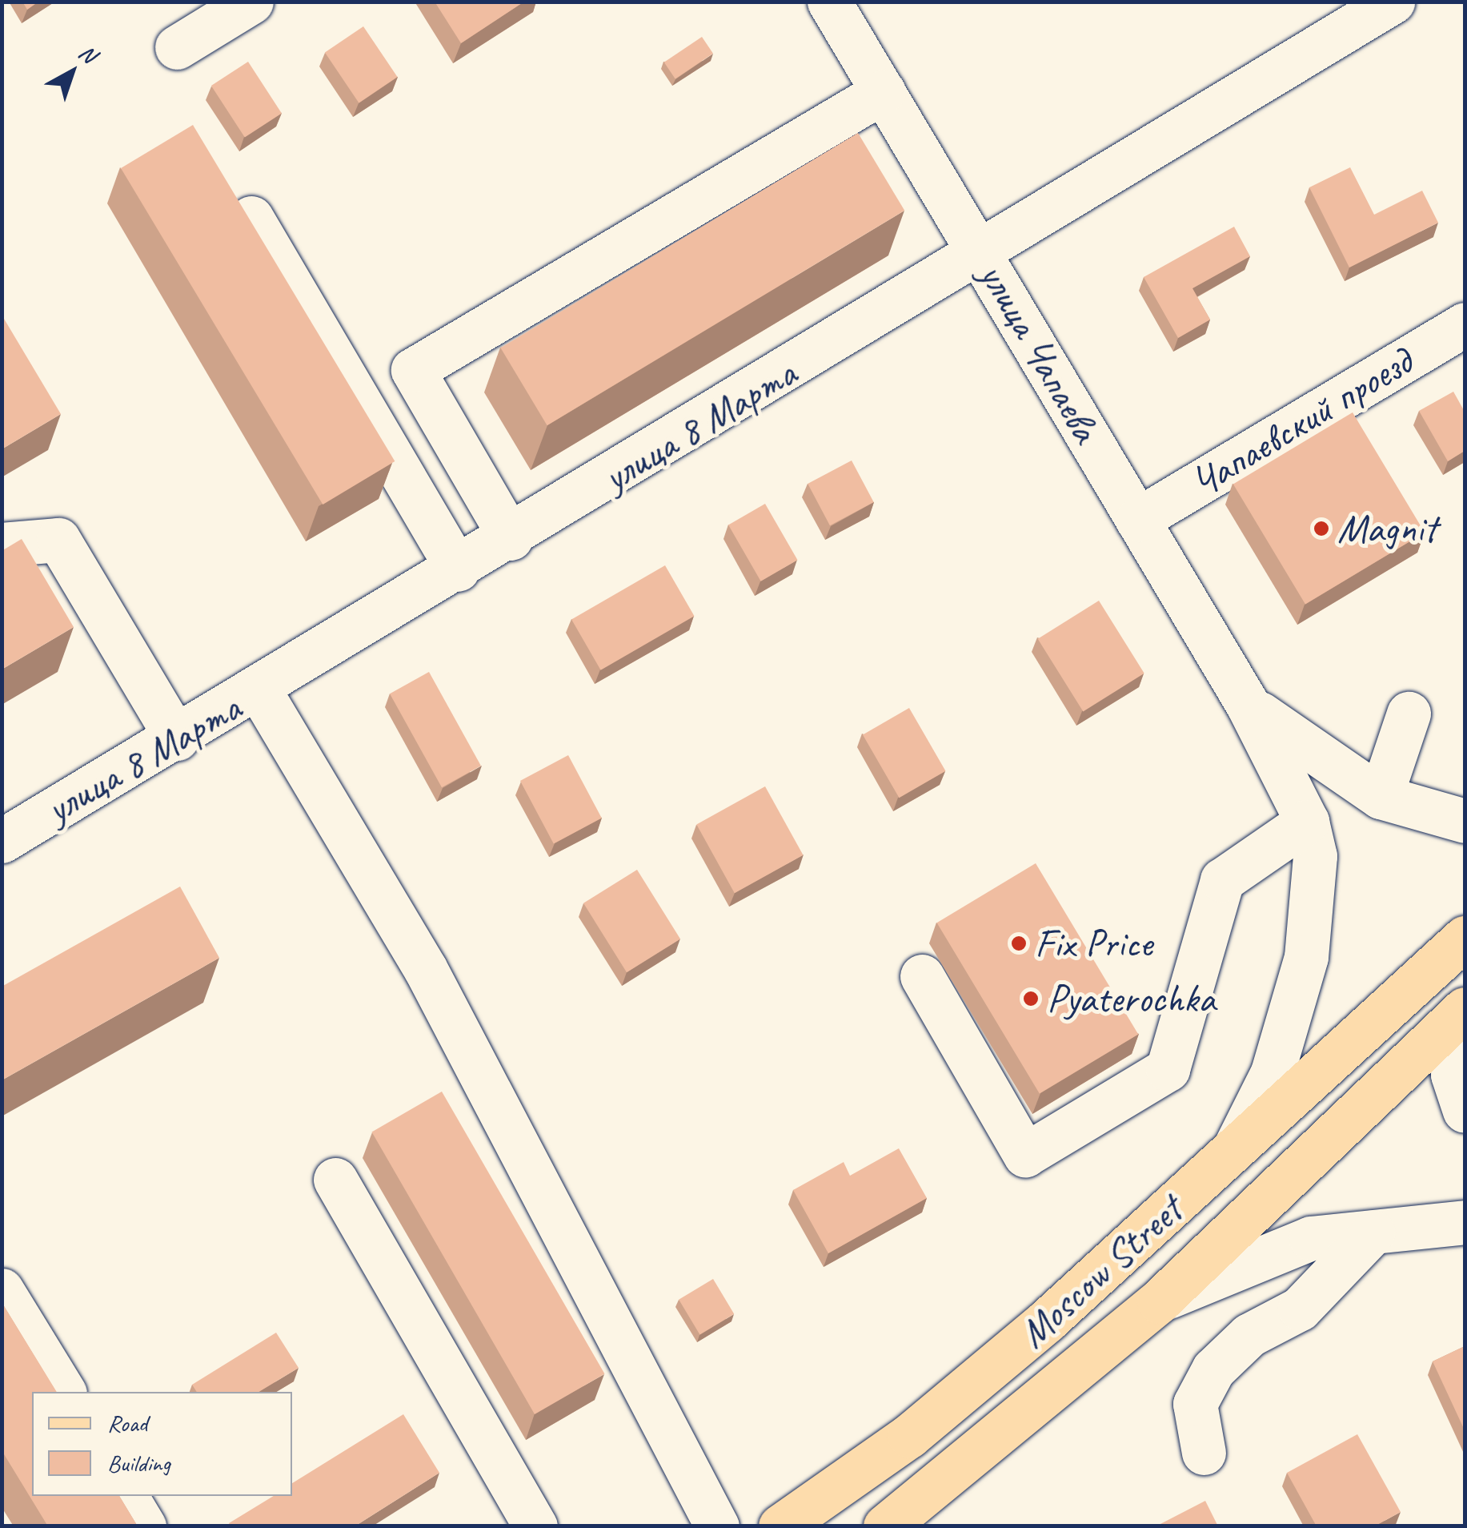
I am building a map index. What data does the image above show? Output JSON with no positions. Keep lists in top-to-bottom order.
{
  "streets": {
    "main road": ["Moscow Street"],
    "street": ["улица Чапаева", "Чапаевский проезд", "улица 8 Марта"]
  },
  "crossings": [
    ["улица Чапаева", "Чапаевский проезд"],
    ["улица Чапаева", "улица 8 Марта"],
    ["улица Чапаева", "Moscow Street"]
  ],
  "places": ["Magnit", "Fix Price", "Pyaterochka"],
  "legend": ["Road", "Building"],
  "north": "top right"
}
